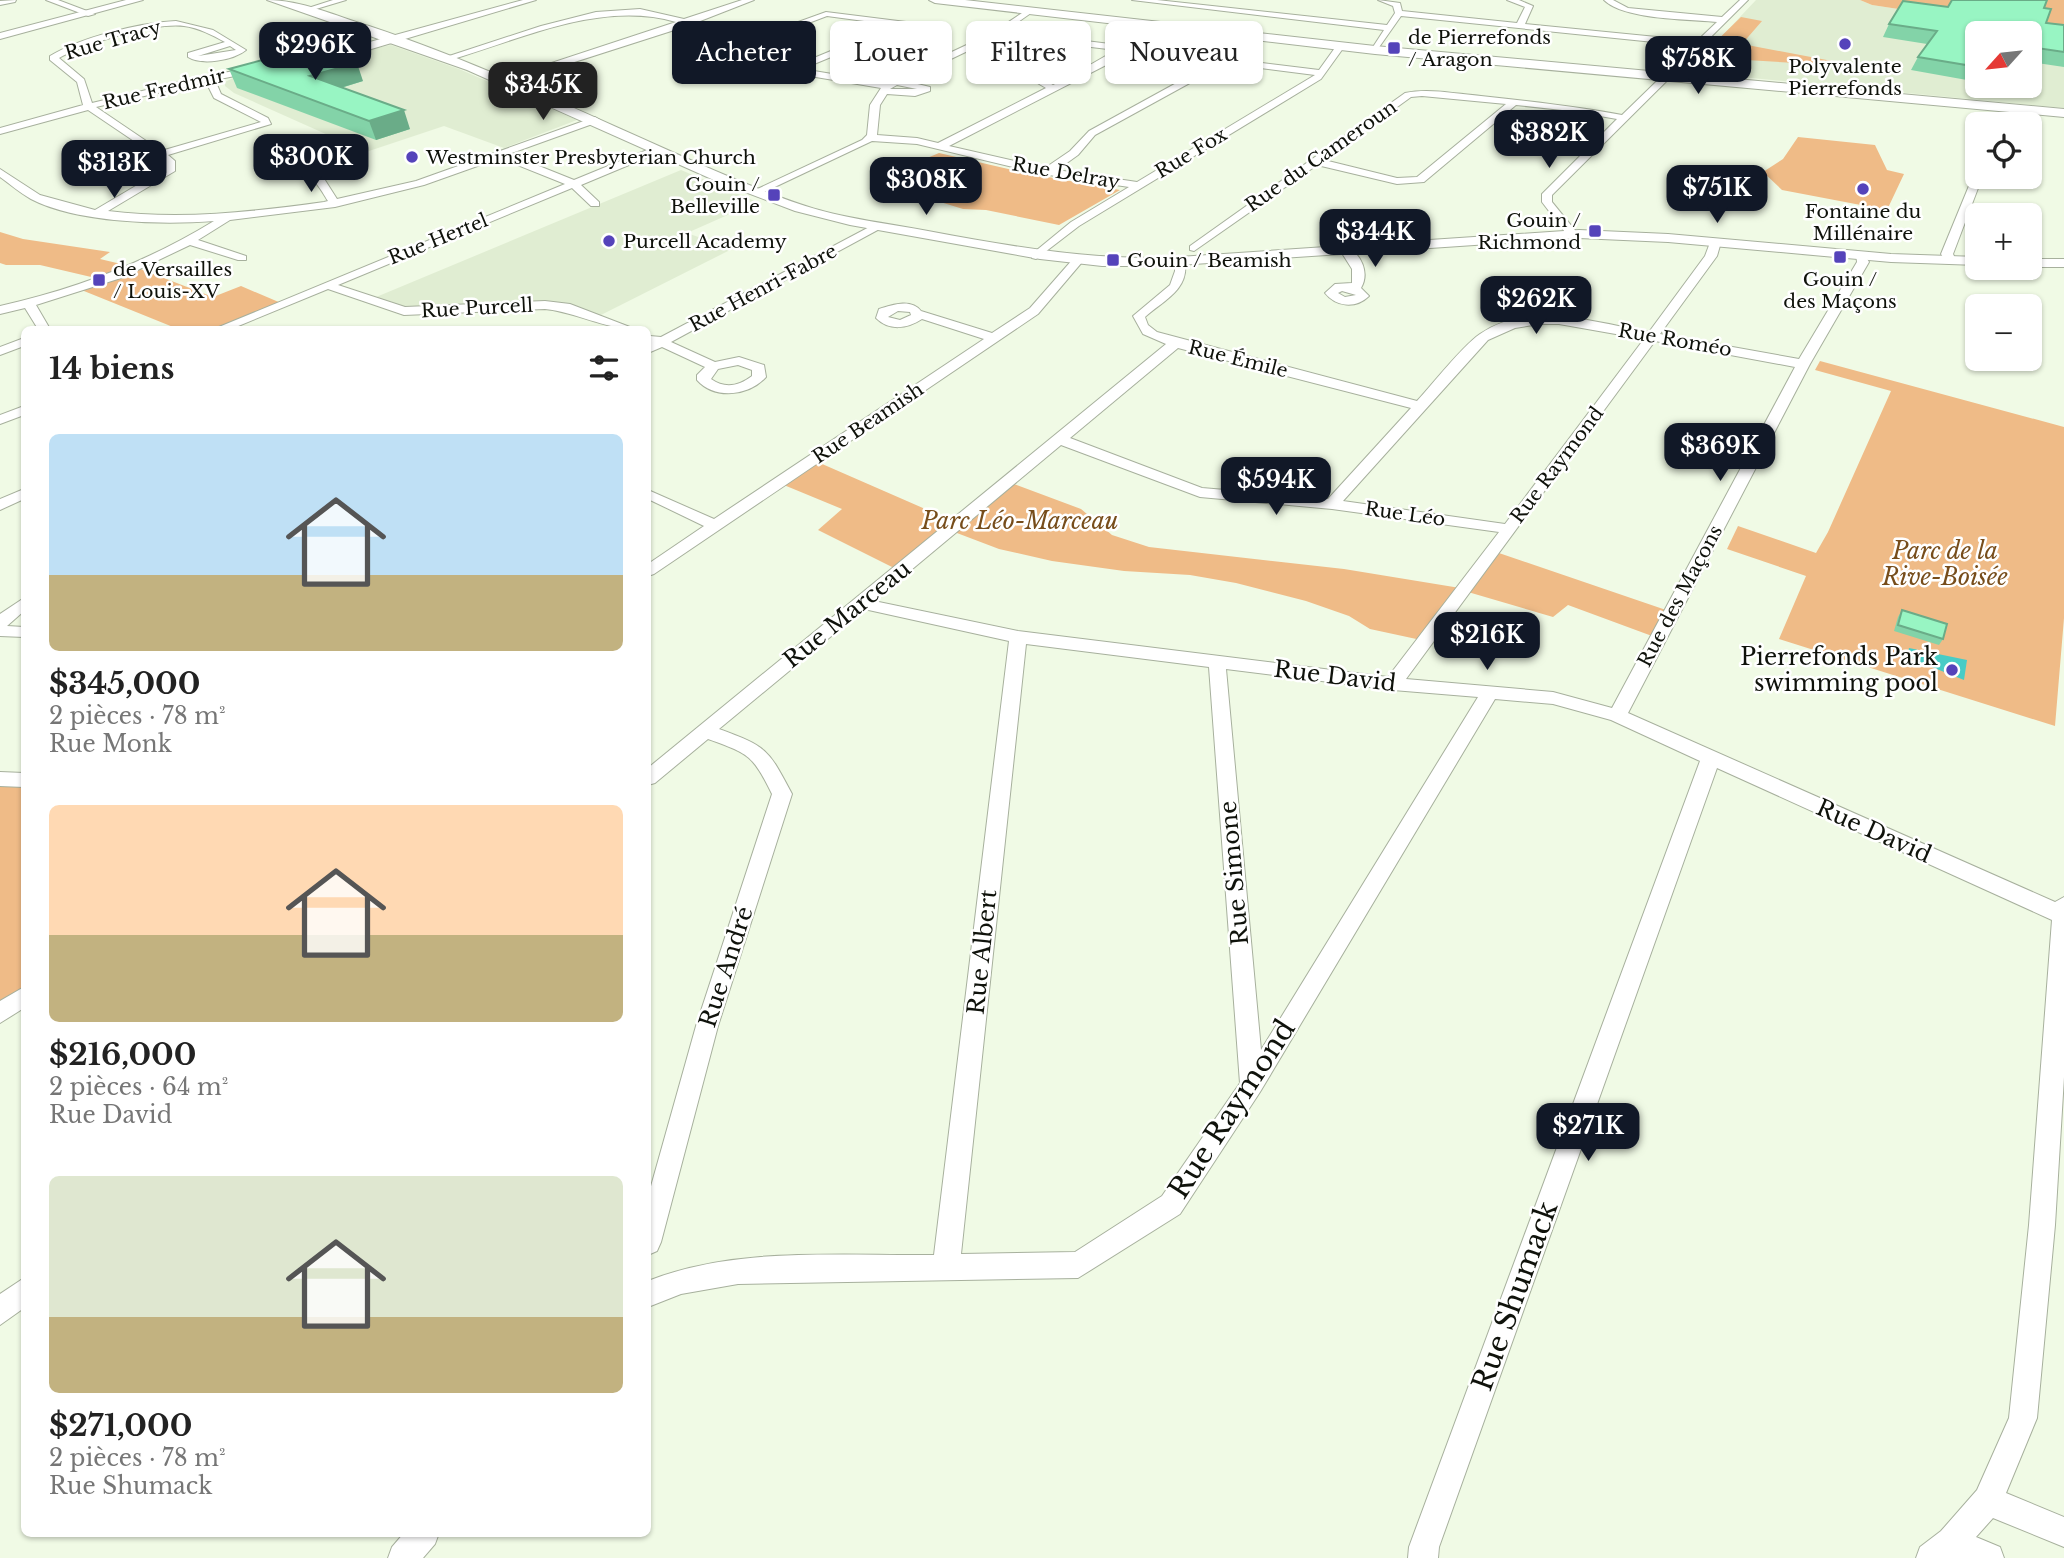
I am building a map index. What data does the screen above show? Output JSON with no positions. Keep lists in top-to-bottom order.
{
  "streets": {
    "street": [
      "Rue Tracy",
      "Rue Fredmir",
      "Rue Fox",
      "Rue du Cameroun",
      "Rue Delray",
      "Rue Hertel",
      "Rue Henri-Fabre",
      "Rue Purcell",
      "Rue Roméo",
      "Rue Émile",
      "Rue Beamish",
      "Rue Raymond",
      "Rue Léo",
      "Rue des Maçons",
      "Rue Marceau",
      "Rue David",
      "Rue Simone",
      "Rue Albert",
      "Rue André",
      "Rue Shumack"
    ]
  },
  "crossings": [
    ["Rue Tracy", "Rue Fredmir"],
    ["Rue Fox", "Rue Delray"],
    ["Rue Hertel", "Rue Purcell"],
    ["Rue Roméo", "Rue Émile"],
    ["Rue Roméo", "Rue Raymond"],
    ["Rue Roméo", "Rue Léo"],
    ["Rue Roméo", "Rue des Maçons"],
    ["Rue Émile", "Rue Marceau"],
    ["Rue Raymond", "Rue Léo"],
    ["Rue Raymond", "Rue David"],
    ["Rue Raymond", "Rue Simone"],
    ["Rue Raymond", "Rue Albert"],
    ["Rue Léo", "Rue Marceau"],
    ["Rue des Maçons", "Rue David"],
    ["Rue Marceau", "Rue David"],
    ["Rue Marceau", "Rue André"],
    ["Rue David", "Rue Simone"],
    ["Rue David", "Rue Albert"],
    ["Rue David", "Rue Shumack"]
  ],
  "parks": ["Parc Léo-Marceau", "Parc de la Rive-Boisée"],
  "places": {
    "other": [
      "Polyvalente Pierrefonds",
      "Westminster Presbyterian Church",
      "Fontaine du Millénaire",
      "Purcell Academy",
      "Pierrefonds Park swimming pool"
    ],
    "transit": [
      "de Pierrefonds / Aragon",
      "Gouin / Belleville",
      "Gouin / Richmond",
      "Gouin / des Maçons",
      "Gouin / Beamish",
      "de Versailles / Louis-XV"
    ]
  },
  "north": "bottom left",
  "page": {
    "map_buttons": ["+", "−"],
    "chip": [
      "Acheter",
      "Louer",
      "Filtres",
      "Nouveau"
    ],
    "price": [
      "$296K",
      "$758K",
      "$345K",
      "$382K",
      "$300K",
      "$313K",
      "$308K",
      "$751K",
      "$344K",
      "$262K",
      "$369K",
      "$594K",
      "$216K",
      "$271K"
    ],
    "heading": "14 biens",
    "list": [
      {
        "name": "$345,000",
        "note": "2 pièces · 78 m² · Rue Monk"
      },
      {
        "name": "$216,000",
        "note": "2 pièces · 64 m² · Rue David"
      },
      {
        "name": "$271,000",
        "note": "2 pièces · 78 m² · Rue Shumack"
      }
    ]
  }
}
